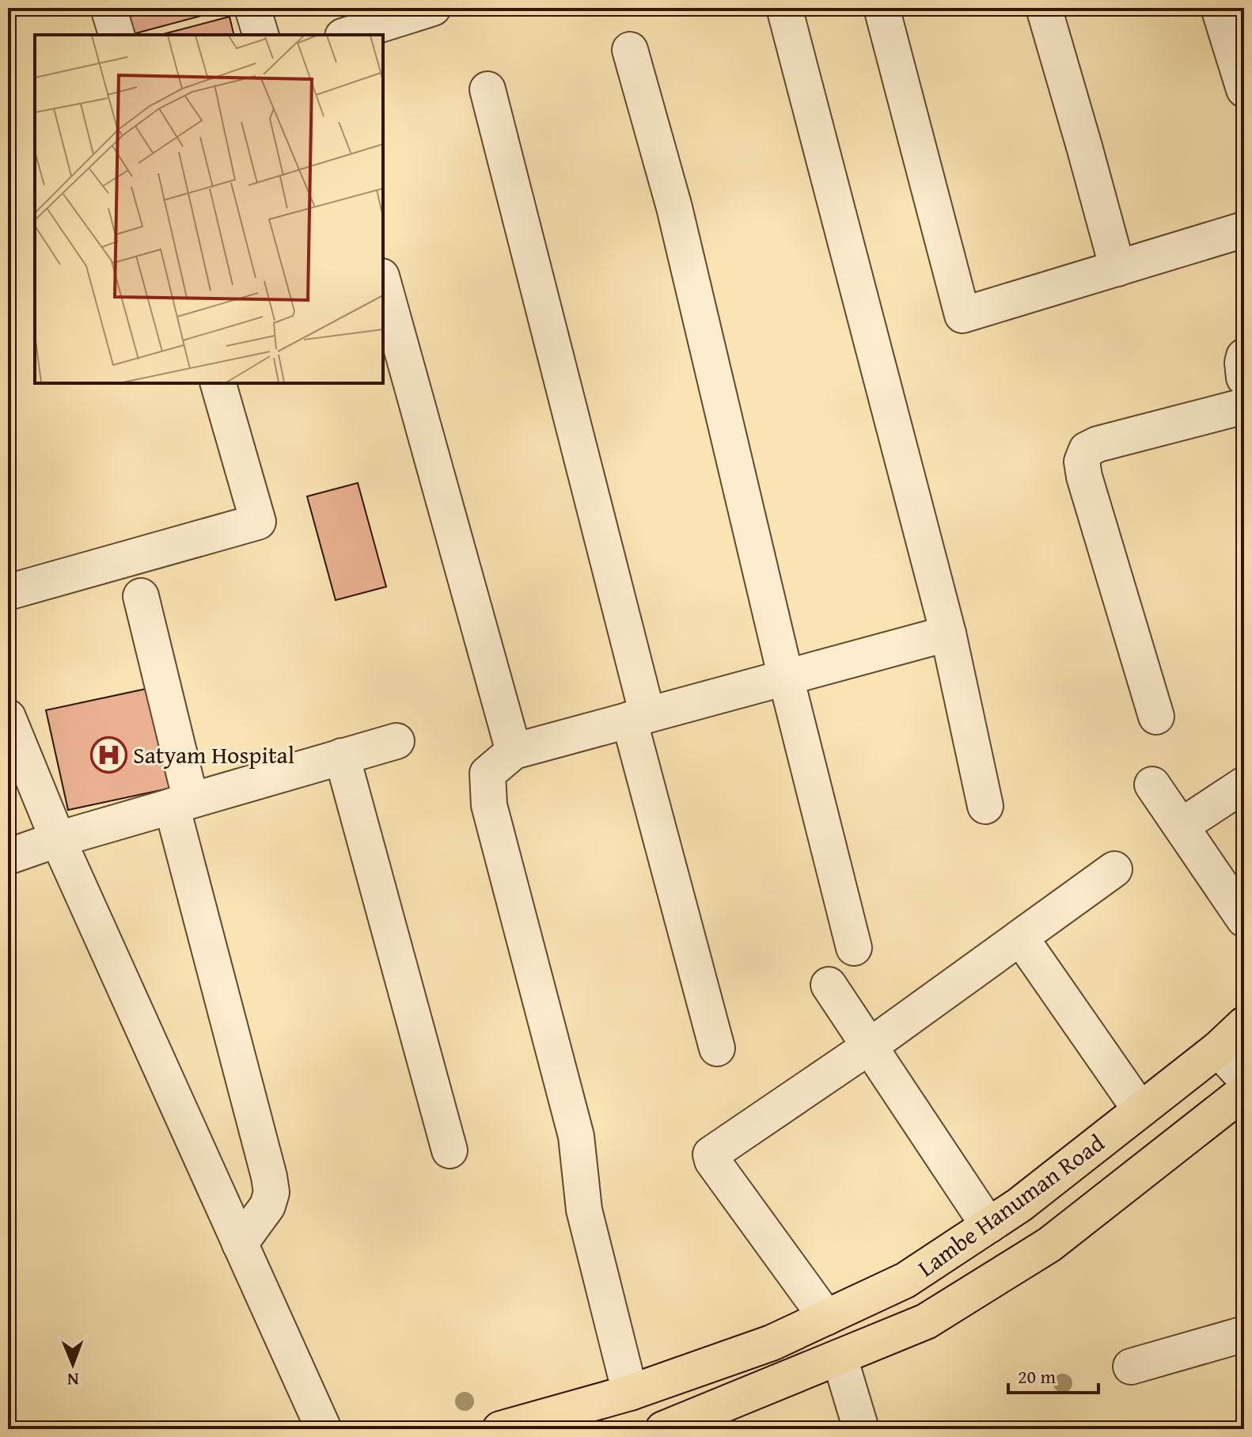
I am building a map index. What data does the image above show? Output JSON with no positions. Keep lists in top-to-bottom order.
{
  "streets": {
    "main road": ["Lambe Hanuman Road"]
  },
  "places": {
    "hospital": ["Satyam Hospital"]
  },
  "scale_bar": "20 m",
  "north": "bottom"
}
